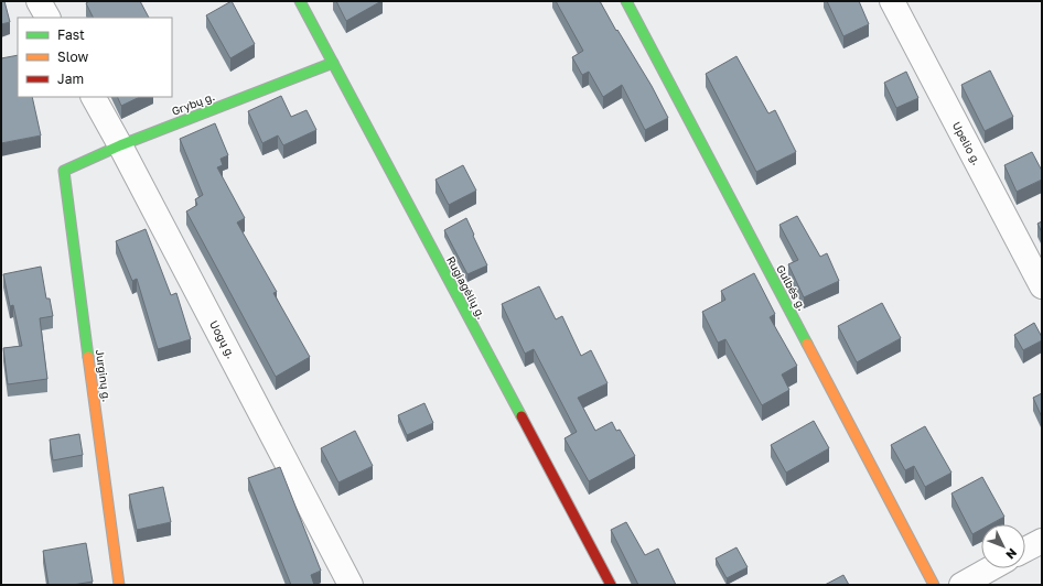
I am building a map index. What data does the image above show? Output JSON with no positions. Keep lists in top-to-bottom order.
{
  "streets": {
    "street": [
      "Grybų g.",
      "Upelio g.",
      "Rugiagėlių g.",
      "Gulbės g.",
      "Uogų g.",
      "Jurginų g."
    ]
  },
  "crossings": [
    ["Grybų g.", "Rugiagėlių g."],
    ["Grybų g.", "Uogų g."],
    ["Grybų g.", "Jurginų g."]
  ],
  "legend": ["Fast", "Slow", "Jam"],
  "north": "bottom right"
}
